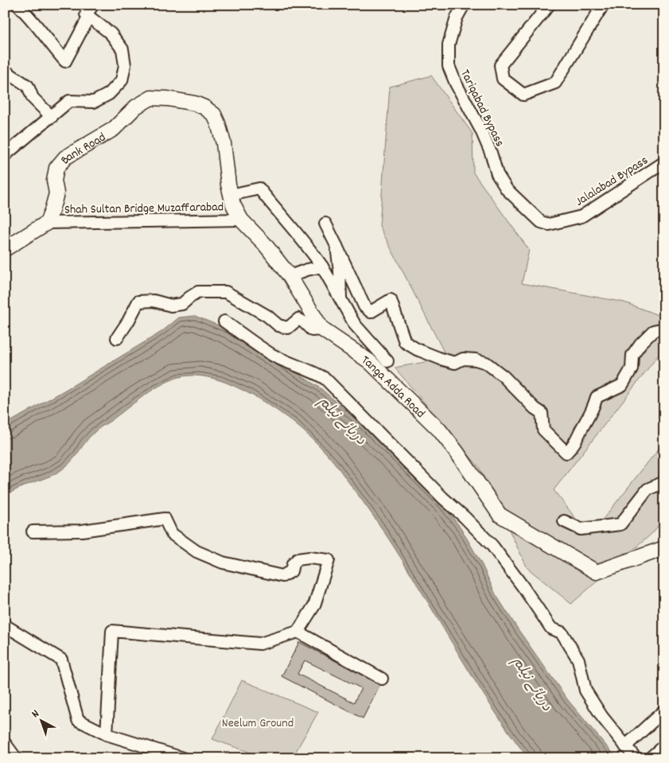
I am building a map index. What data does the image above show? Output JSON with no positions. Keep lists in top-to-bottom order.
{
  "streets": {
    "main road": ["Bank Road", "Tanga Adda Road"],
    "street": ["Tariqabad Bypass", "Jalalabad Bypass", "Shah Sultan Bridge Muzaffarabad"]
  },
  "crossings": [
    ["Tariqabad Bypass", "Jalalabad Bypass"],
    ["Bank Road", "Shah Sultan Bridge Muzaffarabad"],
    ["Bank Road", "Tanga Adda Road"],
    ["Shah Sultan Bridge Muzaffarabad", "Tanga Adda Road"]
  ],
  "water": ["دریائے نیلم"],
  "parks": ["Neelum Ground"],
  "north": "top left"
}
